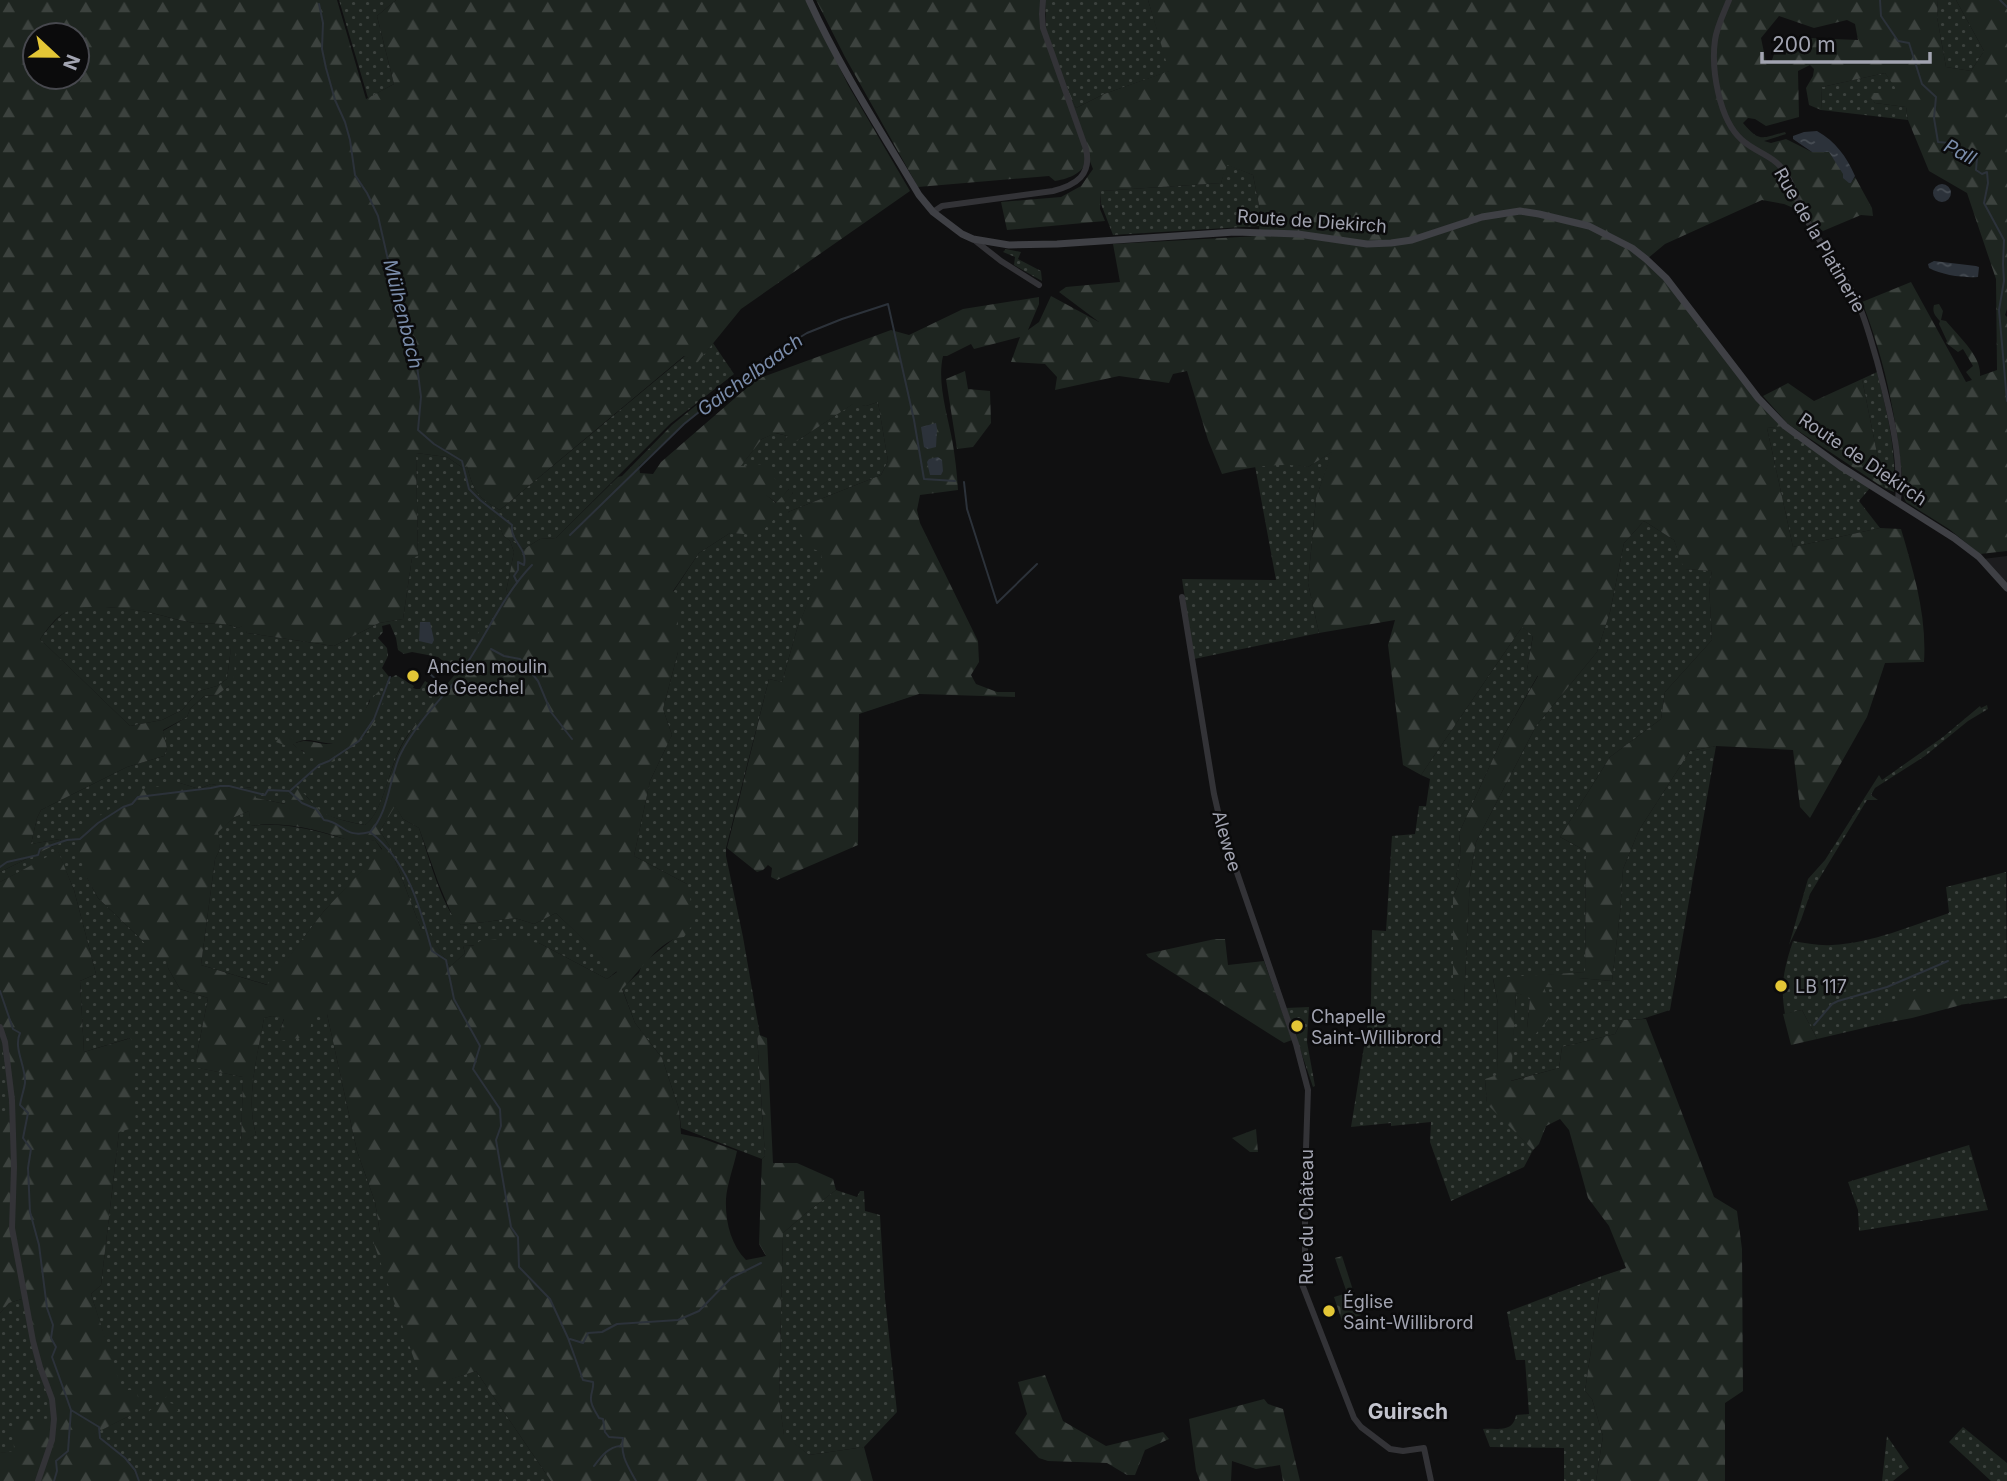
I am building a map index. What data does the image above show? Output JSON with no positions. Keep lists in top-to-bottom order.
{
  "streets": {
    "main road": ["Route de Diekirch"],
    "street": ["Rue de la Platinerie", "Alewee", "Rue du Château"]
  },
  "crossings": [
    ["Route de Diekirch", "Rue de la Platinerie"],
    ["Alewee", "Rue du Château"]
  ],
  "districts": ["Guirsch"],
  "water": ["Pall", "Mülhenbach", "Gaichelbaach"],
  "places": [
    "Ancien moulin de Geechel",
    "LB 117",
    "Chapelle Saint-Willibrord",
    "Église Saint-Willibrord"
  ],
  "scale_bar": "200 m",
  "north": "right"
}
